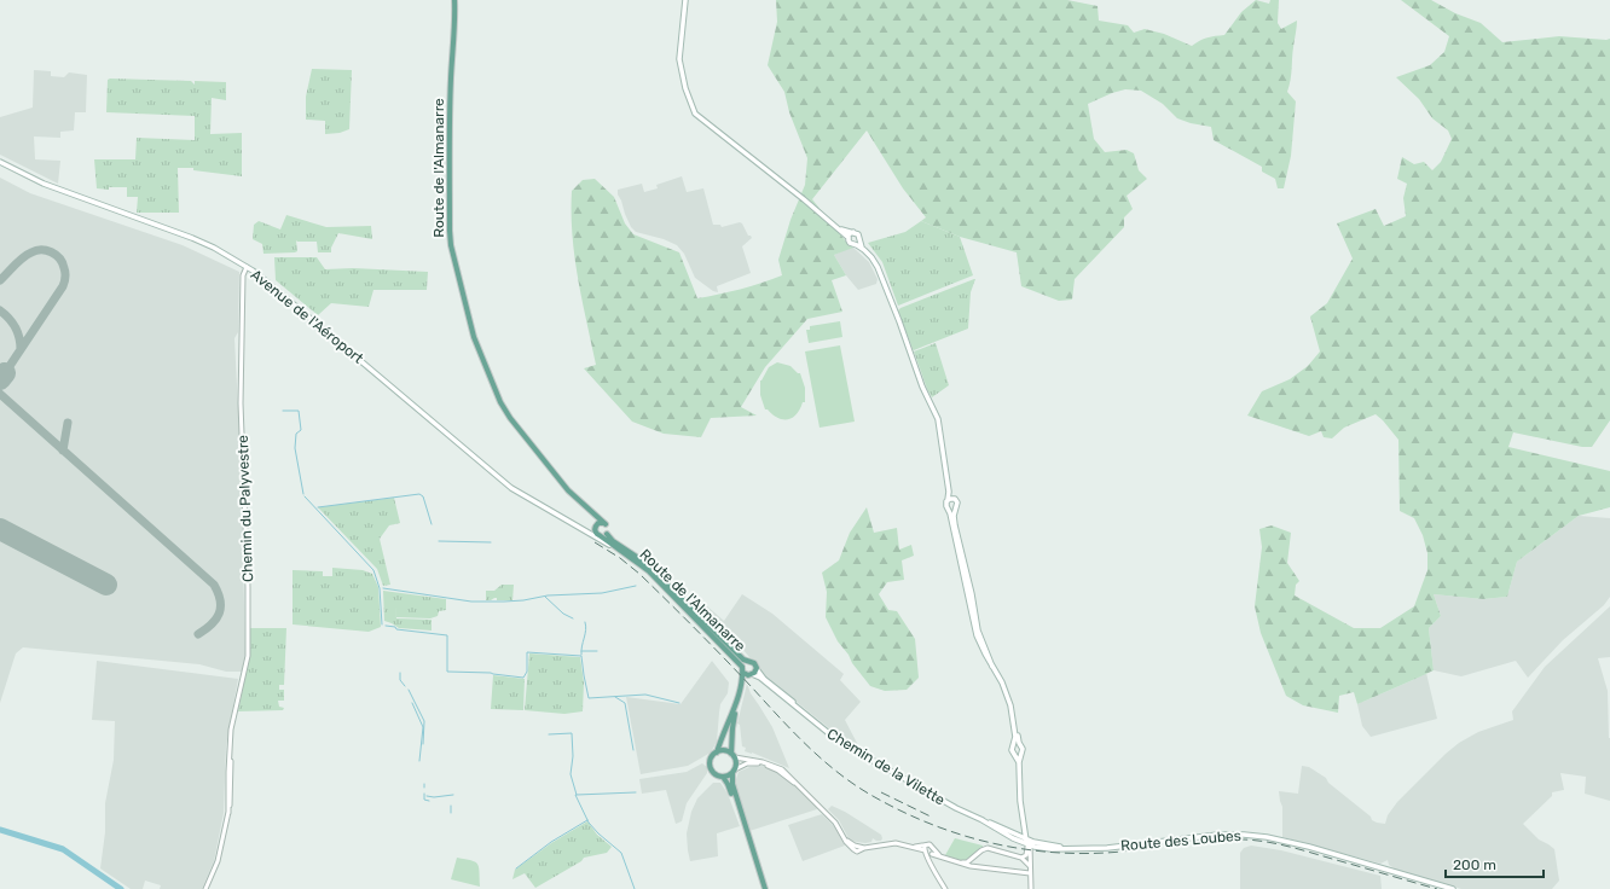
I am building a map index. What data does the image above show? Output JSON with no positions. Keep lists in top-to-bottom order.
{
  "streets": {
    "main road": [
      "Route de l'Almanarre",
      "Avenue de l'Aéroport",
      "Chemin de la Vilette",
      "Route des Loubes"
    ],
    "street": ["Chemin du Palyvestre"]
  },
  "crossings": [
    ["Route de l'Almanarre", "Avenue de l'Aéroport"],
    ["Route de l'Almanarre", "Chemin de la Vilette"],
    ["Avenue de l'Aéroport", "Chemin du Palyvestre"],
    ["Chemin de la Vilette", "Route des Loubes"]
  ],
  "scale_bar": "200 m"
}
